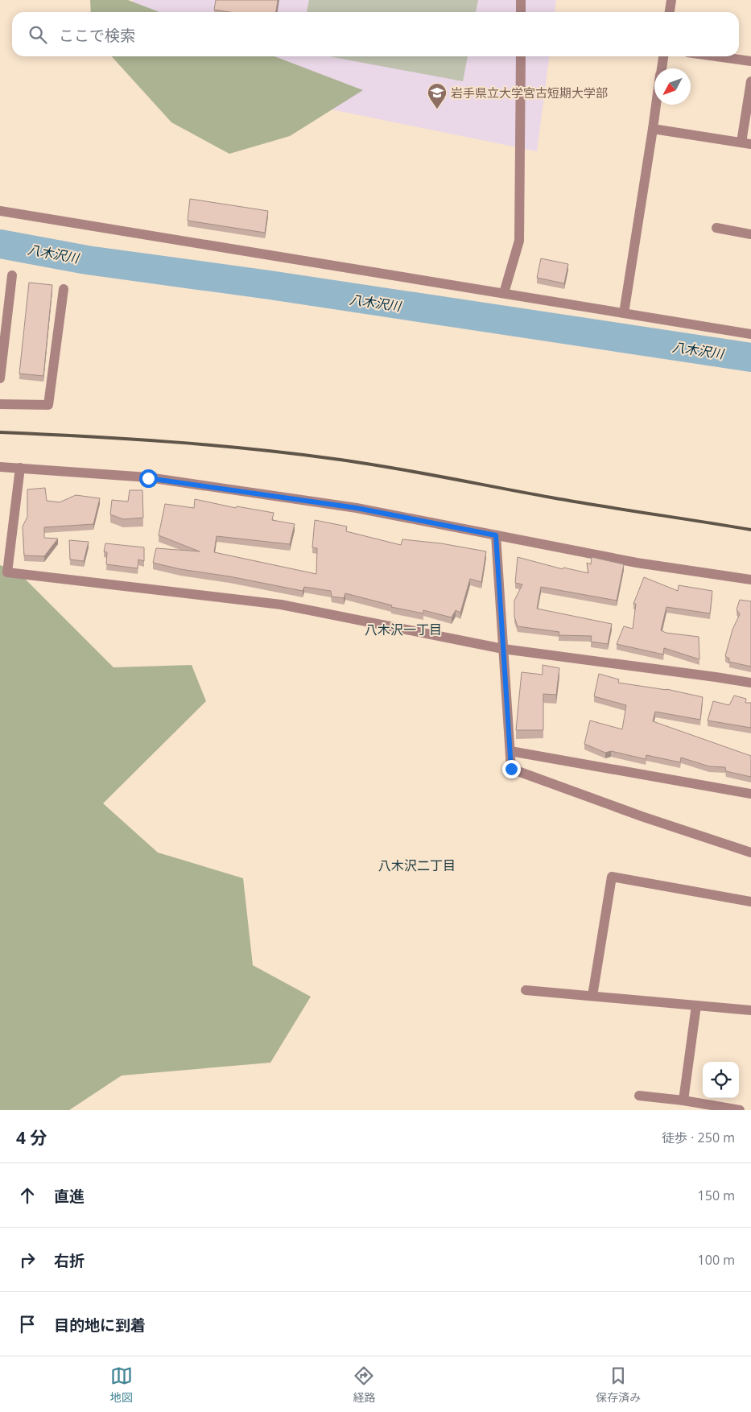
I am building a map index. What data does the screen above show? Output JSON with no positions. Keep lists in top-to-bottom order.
{
  "districts": ["八木沢一丁目", "八木沢二丁目"],
  "water": ["八木沢川"],
  "places": {
    "school or university": ["岩手県立大学宮古短期大学部"]
  },
  "north": "bottom left",
  "page": {
    "search": "ここで検索",
    "heading": ["4 分", "徒歩 · 250 m"],
    "list": [
      ["直進", "150 m"],
      ["右折", "100 m"],
      "目的地に到着"
    ],
    "nav": ["地図", "経路", "保存済み"]
  }
}
